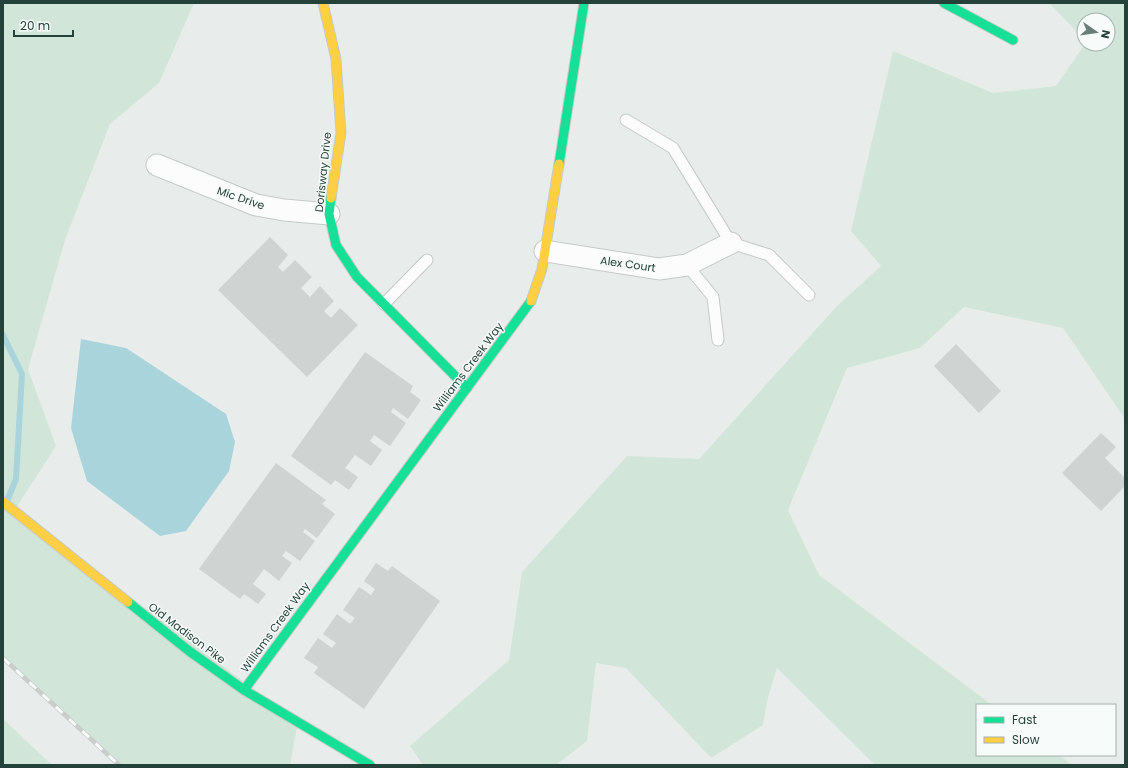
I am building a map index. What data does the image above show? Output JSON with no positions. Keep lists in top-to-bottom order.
{
  "streets": {
    "street": [
      "Dorisway Drive",
      "Mic Drive",
      "Alex Court",
      "Williams Creek Way",
      "Old Madison Pike"
    ]
  },
  "crossings": [
    ["Dorisway Drive", "Mic Drive"],
    ["Dorisway Drive", "Williams Creek Way"],
    ["Alex Court", "Williams Creek Way"],
    ["Williams Creek Way", "Old Madison Pike"]
  ],
  "legend": ["Fast", "Slow"],
  "scale_bar": "20 m",
  "north": "right"
}
